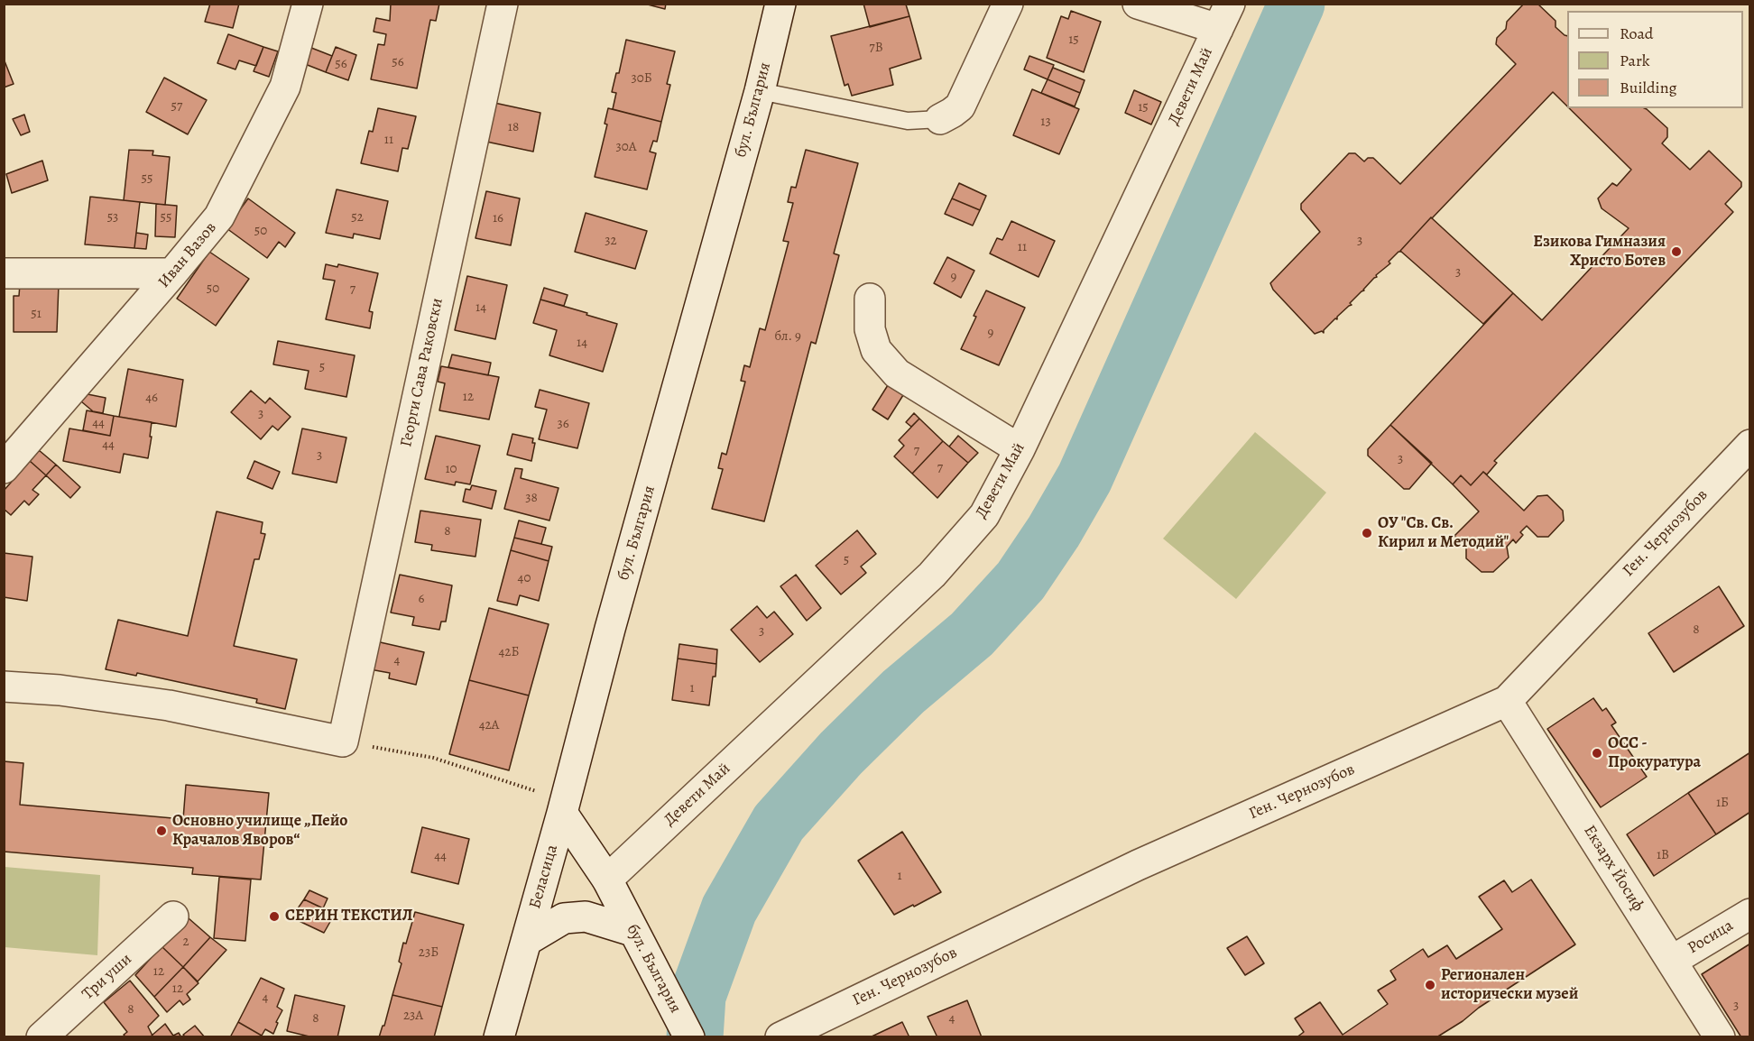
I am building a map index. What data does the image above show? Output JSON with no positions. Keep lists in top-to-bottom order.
{
  "streets": {
    "street": [
      "Девети Май",
      "бул. България",
      "Иван Вазов",
      "Георги Сава Раковски",
      "Ген. Чернозубов",
      "Екзарх Йосиф",
      "Беласица",
      "Росица",
      "Три уши"
    ]
  },
  "crossings": [
    ["Девети Май", "бул. България"],
    ["бул. България", "Беласица"],
    ["Ген. Чернозубов", "Екзарх Йосиф"],
    ["Екзарх Йосиф", "Росица"]
  ],
  "places": [
    "Езикова Гимназия Христо Ботев",
    "ОУ \"Св. Св. Кирил и Методий\"",
    "ОСС - Прокуратура",
    "Основно училище „Пейо Крачалов Яворов“",
    "СЕРИН ТЕКСТИЛ",
    "Регионален исторически музей"
  ],
  "house_numbers": [
    "15",
    "7В",
    "56",
    "56",
    "30Б",
    "57",
    "15",
    "13",
    "18",
    "11",
    "30А",
    "55",
    "53",
    "55",
    "52",
    "16",
    "50",
    "32",
    "3",
    "11",
    "3",
    "9",
    "50",
    "7",
    "14",
    "51",
    "9",
    "бл. 9",
    "14",
    "5",
    "12",
    "46",
    "3",
    "44",
    "36",
    "44",
    "7",
    "3",
    "3",
    "7",
    "10",
    "38",
    "8",
    "5",
    "40",
    "6",
    "8",
    "3",
    "42Б",
    "4",
    "1",
    "42А",
    "1Б",
    "1В",
    "44",
    "1",
    "2",
    "23Б",
    "12",
    "12",
    "4",
    "3",
    "8",
    "23А",
    "8",
    "4"
  ],
  "legend": ["Road", "Park", "Building"]
}
